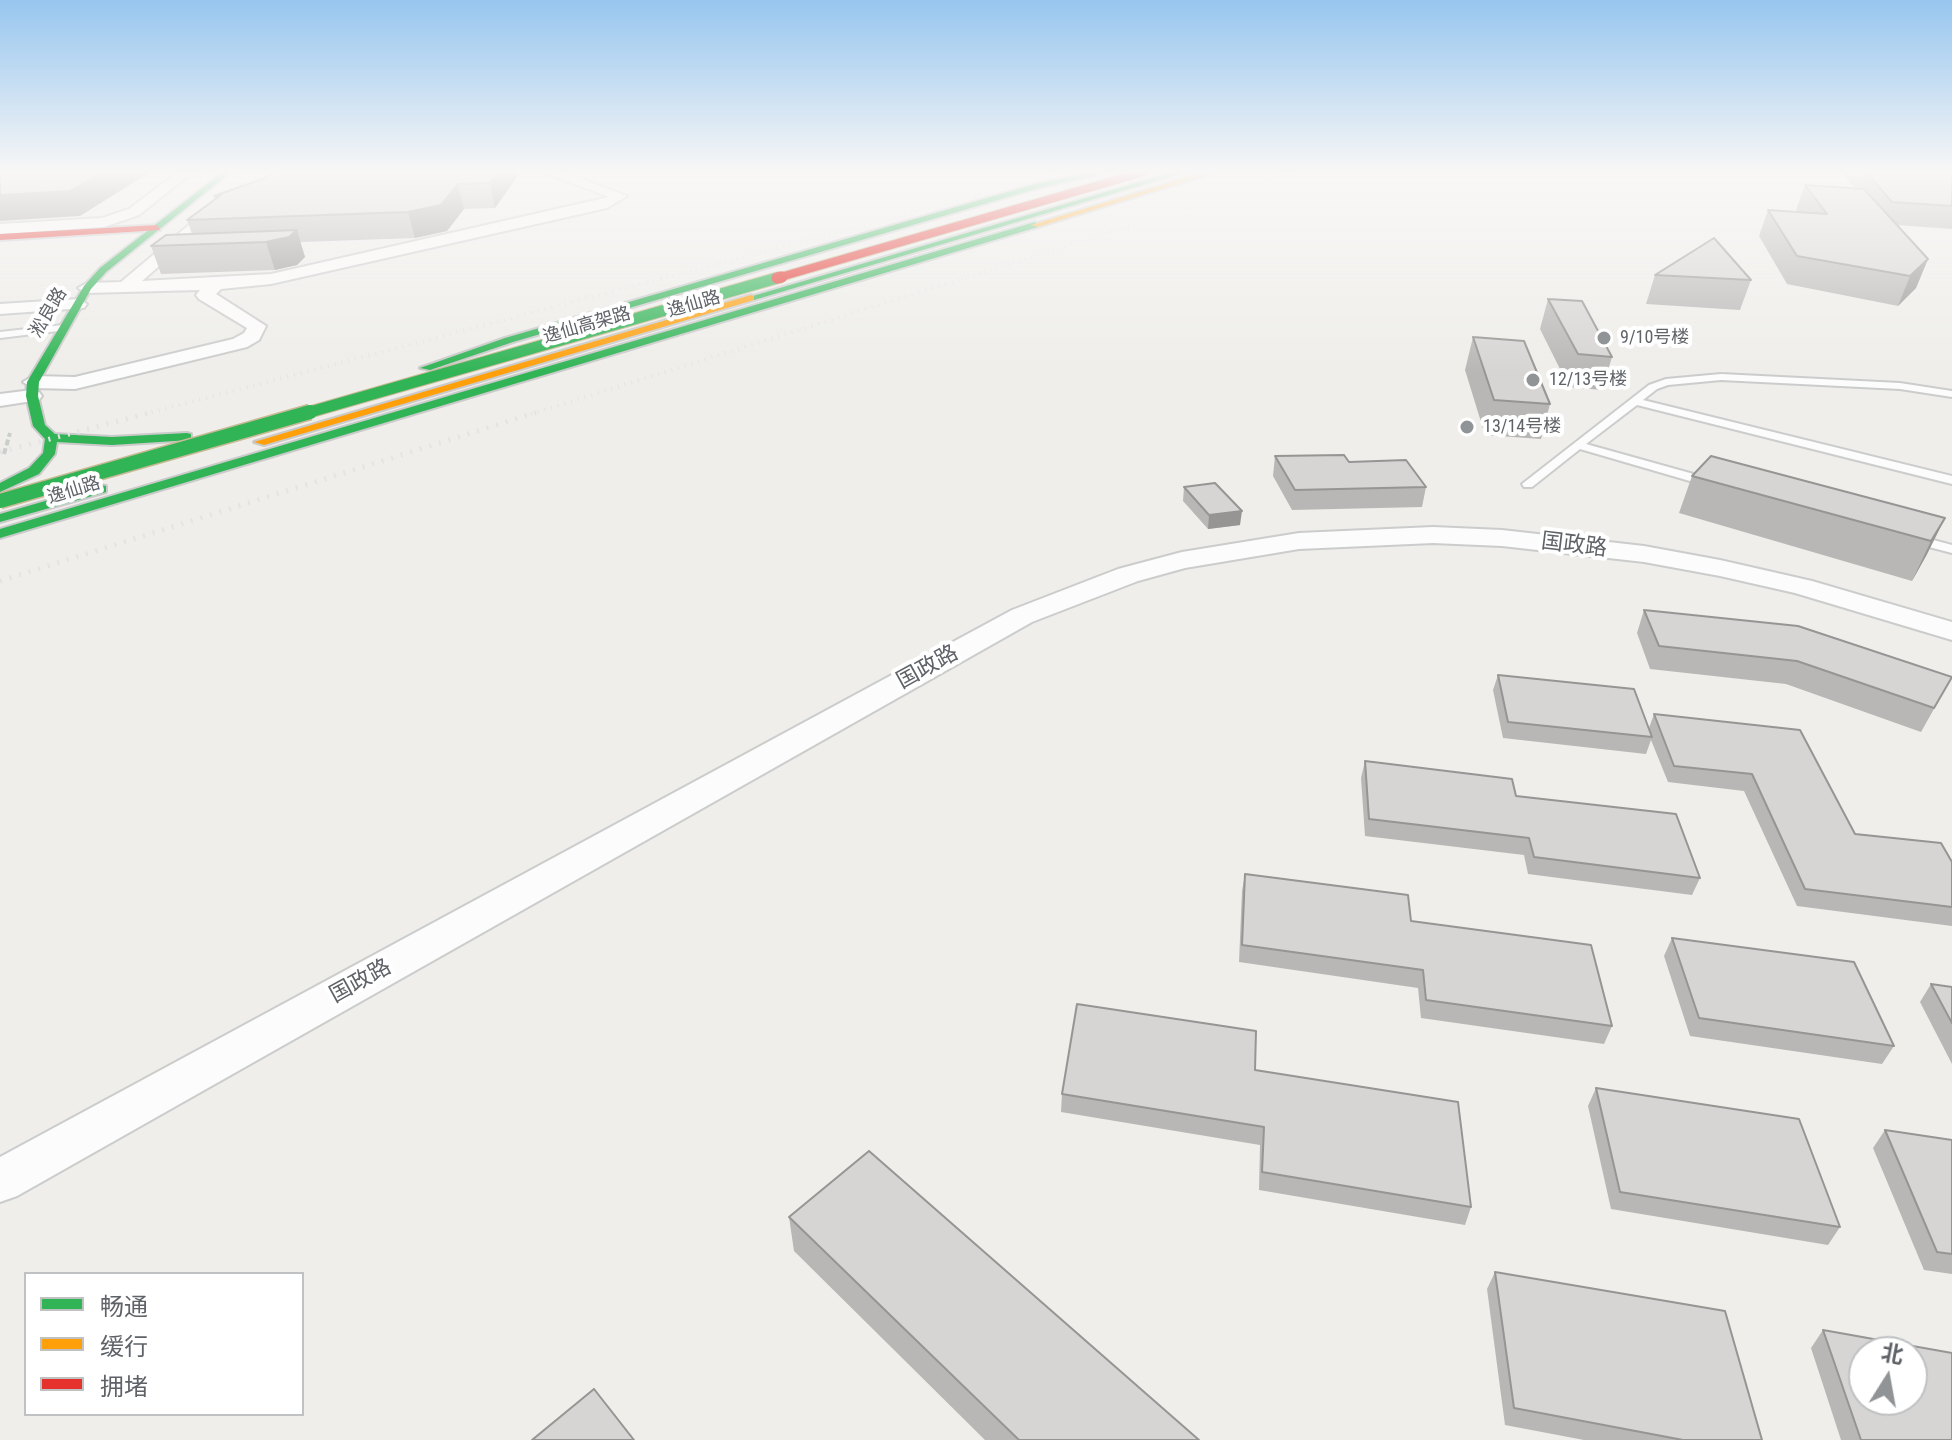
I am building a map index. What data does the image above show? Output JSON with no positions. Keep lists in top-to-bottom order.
{
  "streets": {
    "main road": ["逸仙路", "淞良路", "逸仙高架路"],
    "street": ["国政路"]
  },
  "crossings": [
    ["逸仙路", "逸仙高架路"]
  ],
  "places": ["9/10号楼", "12/13号楼", "13/14号楼"],
  "legend": ["畅通", "缓行", "拥堵"],
  "north": "top"
}
